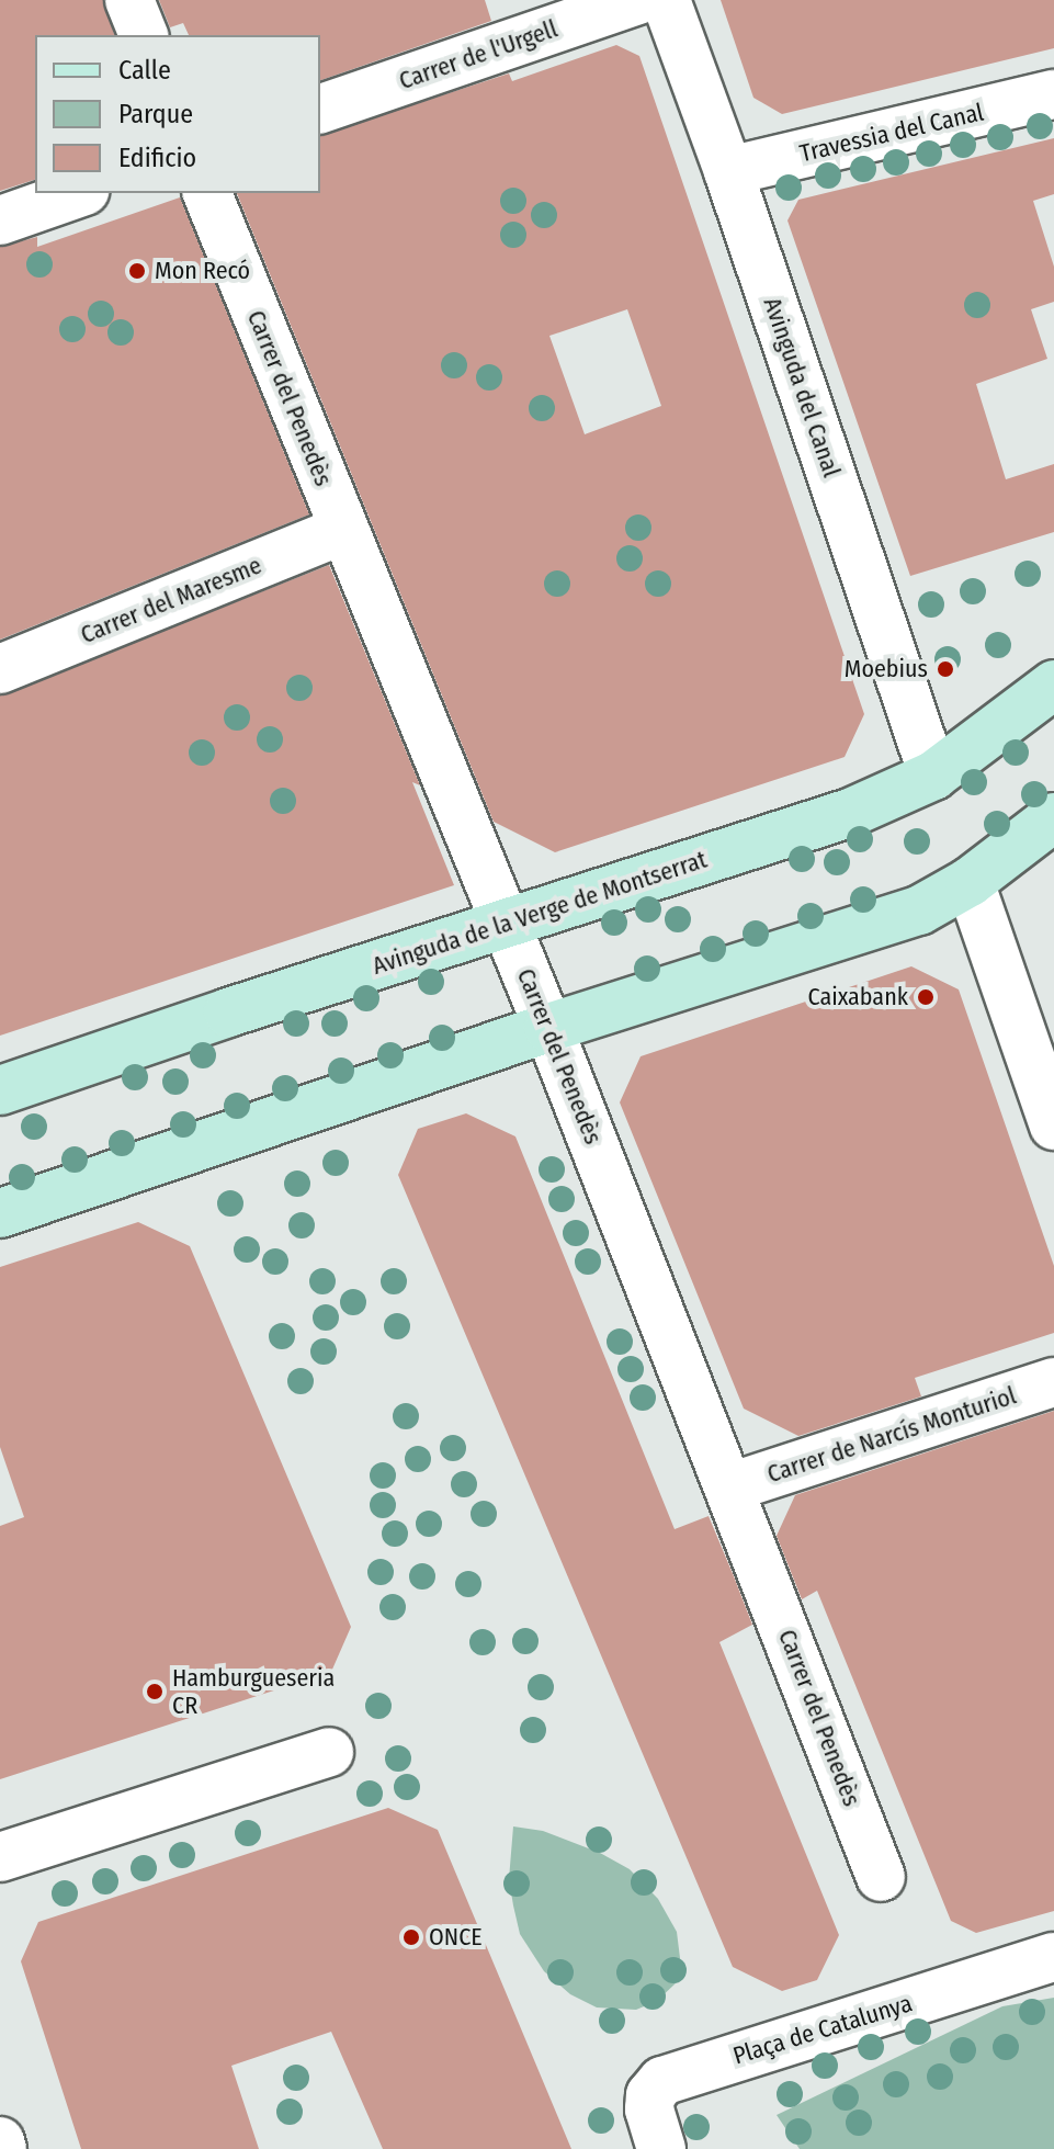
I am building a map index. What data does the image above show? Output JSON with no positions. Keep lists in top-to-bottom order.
{
  "streets": {
    "street": [
      "Carrer de l'Urgell",
      "Travessia del Canal",
      "Avinguda del Canal",
      "Carrer del Penedès",
      "Carrer del Maresme",
      "Avinguda de la Verge de Montserrat",
      "Carrer de Narcís Monturiol",
      "Plaça de Catalunya"
    ]
  },
  "crossings": [
    ["Travessia del Canal", "Avinguda del Canal"],
    ["Avinguda del Canal", "Avinguda de la Verge de Montserrat"],
    ["Carrer del Penedès", "Carrer del Maresme"],
    ["Carrer del Penedès", "Avinguda de la Verge de Montserrat"],
    ["Carrer del Penedès", "Carrer de Narcís Monturiol"]
  ],
  "places": [
    "Mon Recó",
    "Moebius",
    "Caixabank",
    "Hamburgueseria CR",
    "ONCE"
  ],
  "legend": ["Calle", "Parque", "Edificio"]
}
